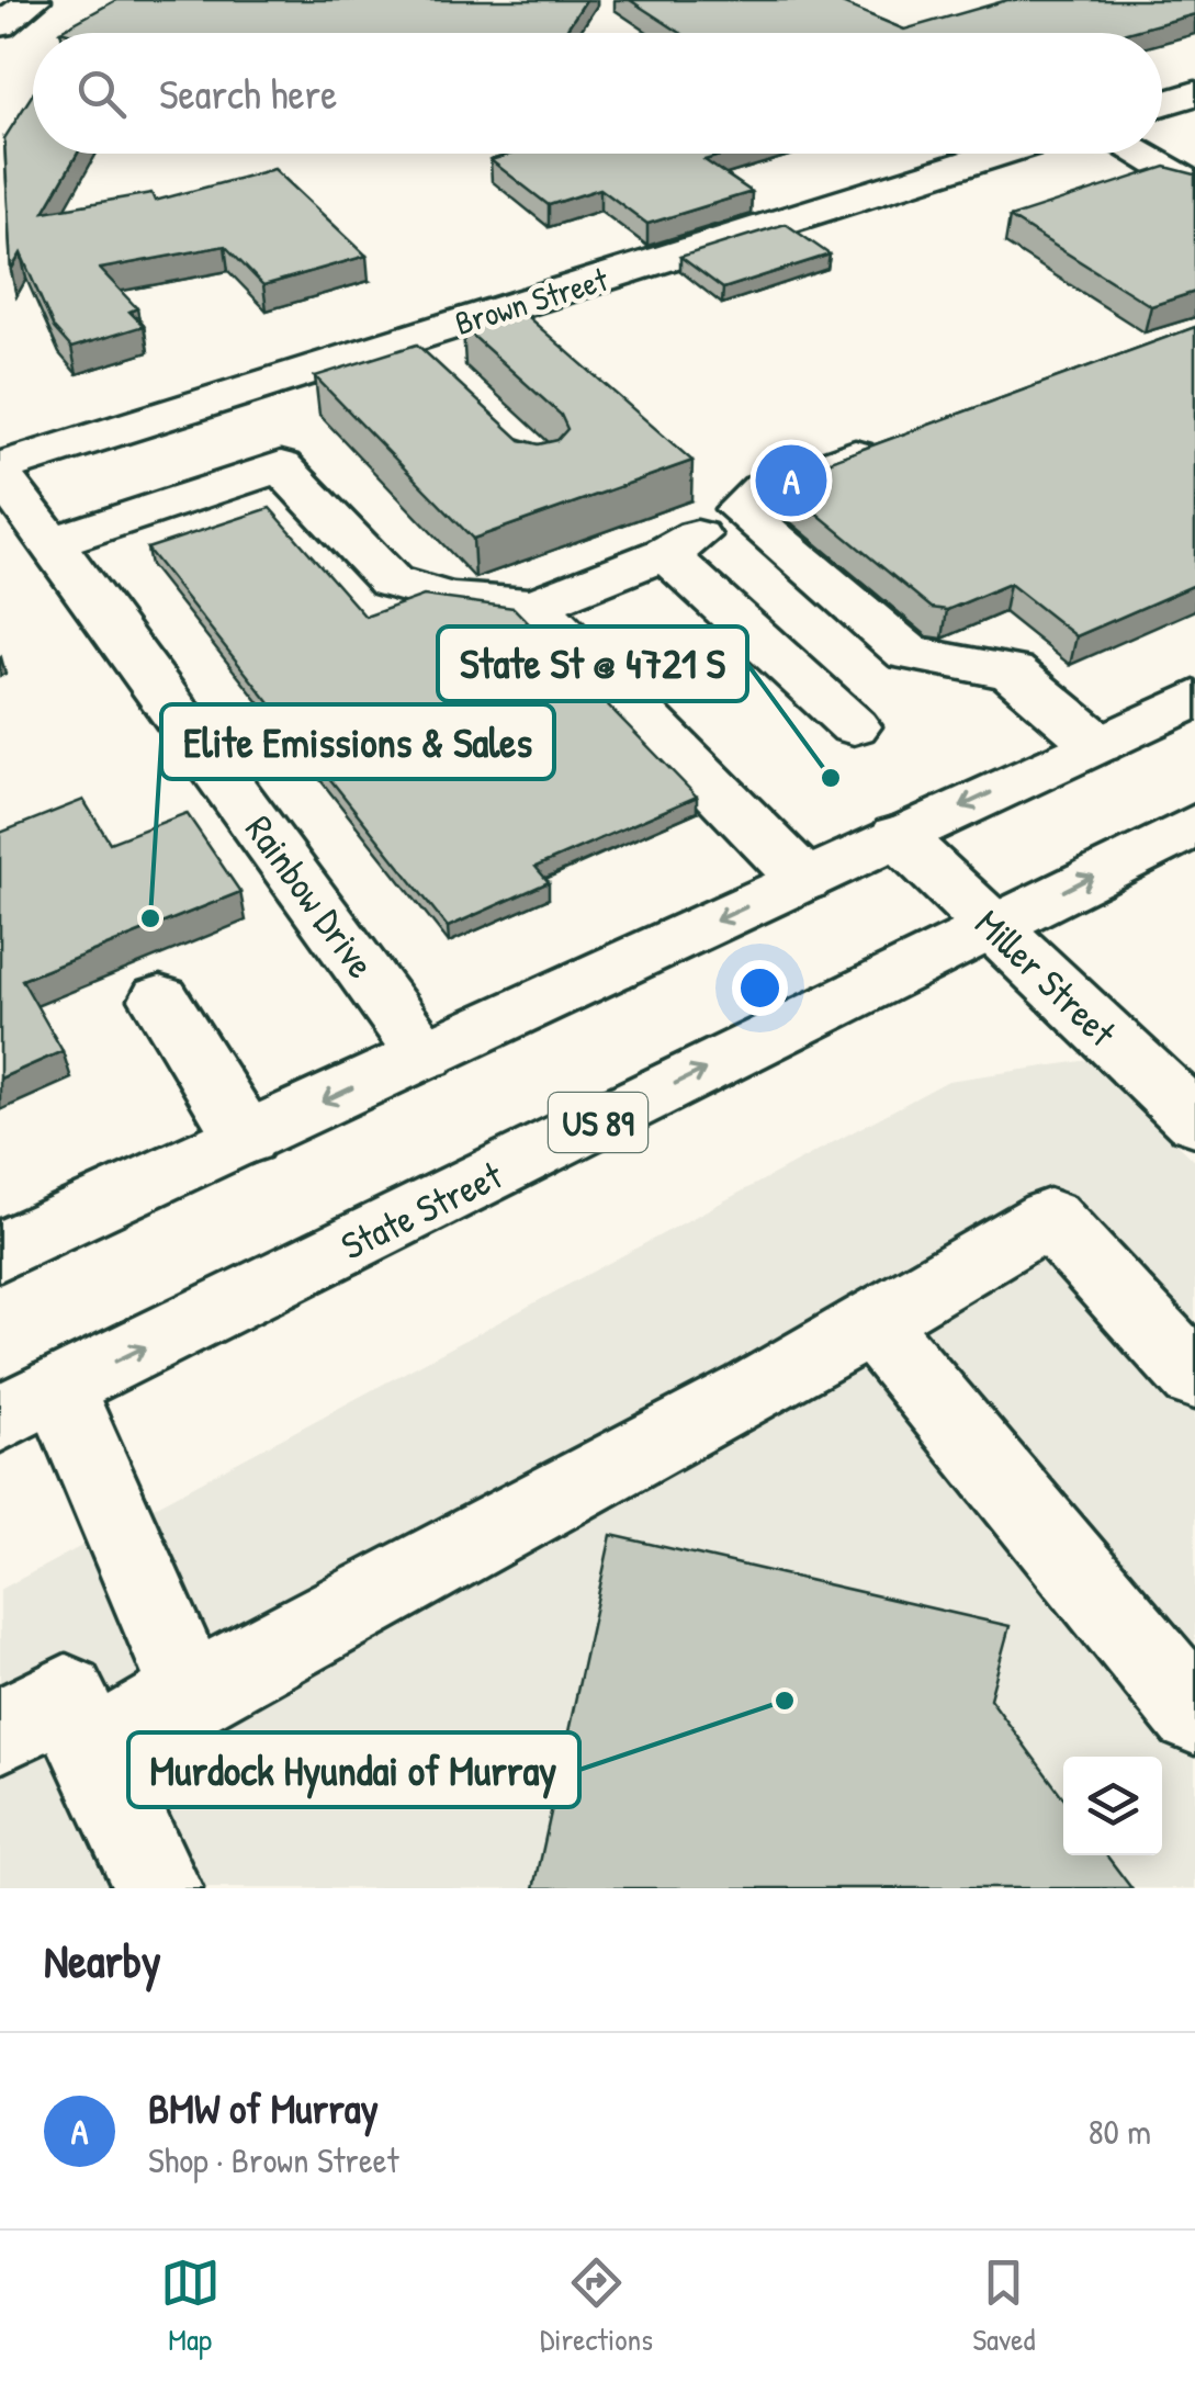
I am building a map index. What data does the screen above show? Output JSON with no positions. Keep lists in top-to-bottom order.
{
  "streets": {
    "street": [
      "Brown Street",
      "Rainbow Drive",
      "Miller Street",
      "US 89",
      "State Street"
    ]
  },
  "crossings": [
    ["Brown Street", "Rainbow Drive"],
    ["Miller Street", "State Street"]
  ],
  "places": ["State St @ 4721 S", "Elite Emissions & Sales", "Murdock Hyundai of Murray"],
  "page": {
    "search": "Search here",
    "pins": "A",
    "heading": "Nearby",
    "list": [
      {
        "mark": "A",
        "name": "BMW of Murray",
        "note": "Shop · Brown Street",
        "value": "80 m"
      }
    ],
    "nav": ["Map", "Directions", "Saved"]
  }
}
